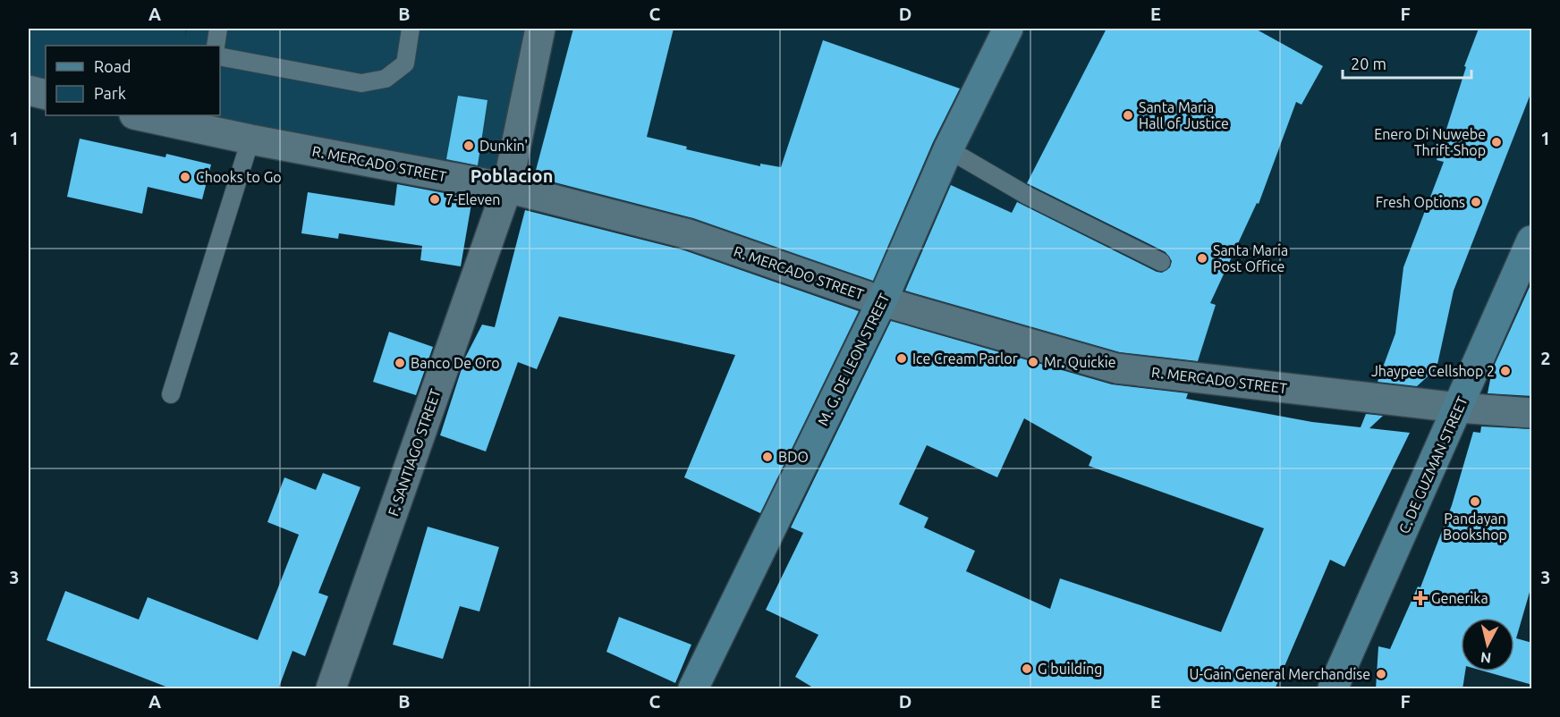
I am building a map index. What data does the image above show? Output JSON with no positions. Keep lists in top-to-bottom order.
{
  "streets": {
    "main road": ["M. G. DE LEON STREET", "C. DE GUZMAN STREET"],
    "street": ["R. MERCADO STREET", "F. SANTIAGO STREET"]
  },
  "crossings": [
    ["R. MERCADO STREET", "M. G. DE LEON STREET"],
    ["R. MERCADO STREET", "F. SANTIAGO STREET"],
    ["R. MERCADO STREET", "C. DE GUZMAN STREET"]
  ],
  "districts": ["Poblacion"],
  "places": {
    "other": [
      "Santa Maria Hall of Justice",
      "Enero Di Nuwebe Thrift Shop",
      "Dunkin'",
      "Chooks to Go",
      "7-Eleven",
      "Fresh Options",
      "Santa Maria Post Office",
      "Ice Cream Parlor",
      "Mr. Quickie",
      "Banco De Oro",
      "Jhaypee Cellshop 2",
      "BDO",
      "Pandayan Bookshop",
      "G building",
      "U-Gain General Merchandise"
    ],
    "health": ["Generika"]
  },
  "legend": ["Road", "Park"],
  "scale_bar": "20 m",
  "north": "bottom",
  "grid": {
    "columns": [
      "A",
      "B",
      "C",
      "D",
      "E",
      "F"
    ],
    "rows": ["1", "2", "3"]
  }
}
